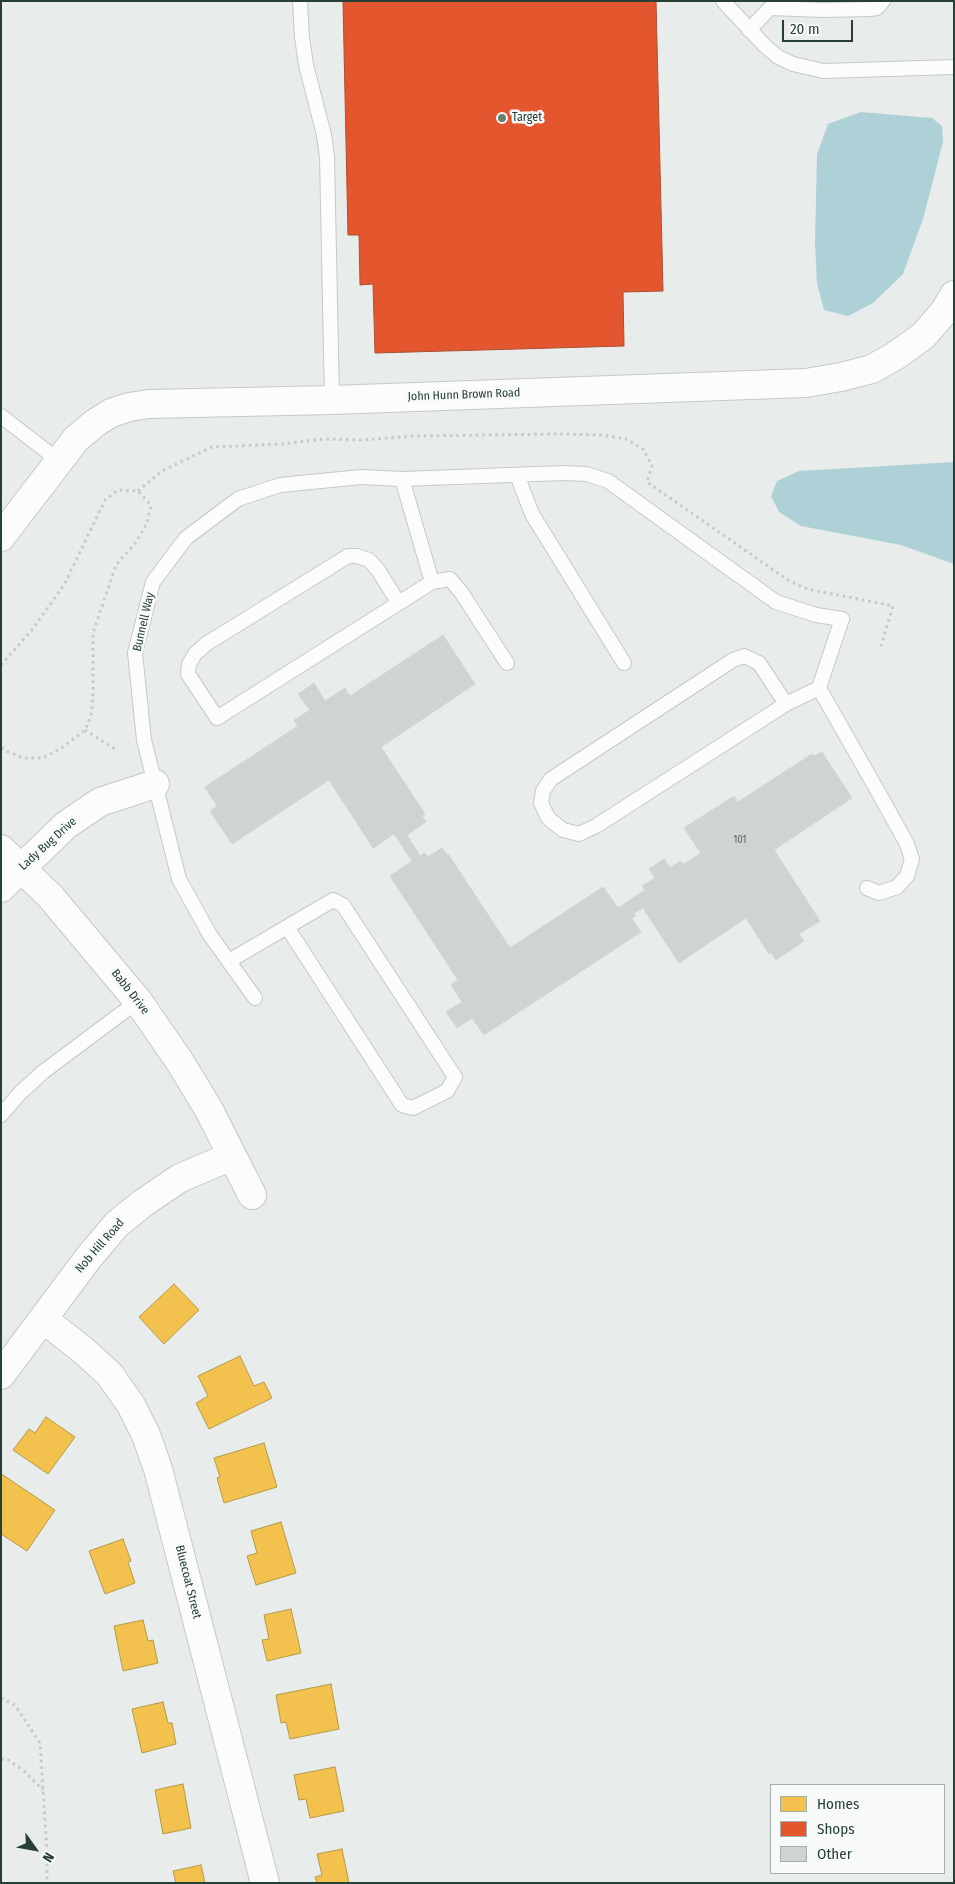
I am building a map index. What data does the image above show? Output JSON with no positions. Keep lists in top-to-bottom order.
{
  "streets": {
    "street": [
      "John Hunn Brown Road",
      "Lady Bug Drive",
      "Babb Drive",
      "Nob Hill Road",
      "Bluecoat Street"
    ],
    "lane": ["Bunnell Way"]
  },
  "crossings": [
    ["Bunnell Way", "Lady Bug Drive"],
    ["Lady Bug Drive", "Babb Drive"],
    ["Babb Drive", "Nob Hill Road"],
    ["Nob Hill Road", "Bluecoat Street"]
  ],
  "places": ["Target"],
  "house_numbers": ["101"],
  "legend": ["Homes", "Shops", "Other"],
  "scale_bar": "20 m",
  "north": "bottom right"
}
